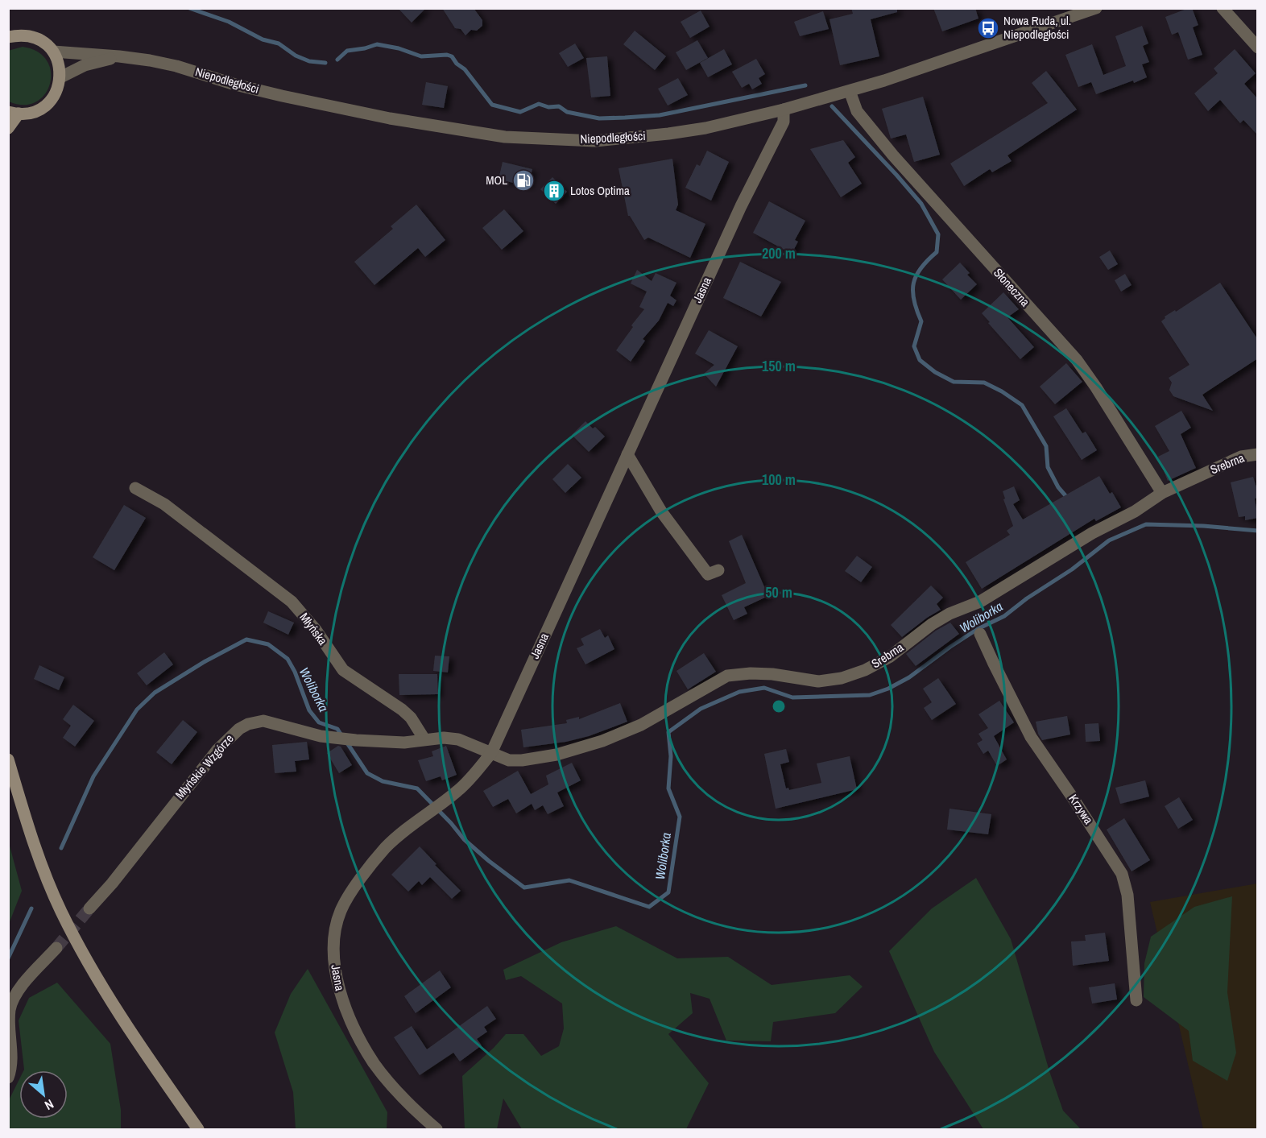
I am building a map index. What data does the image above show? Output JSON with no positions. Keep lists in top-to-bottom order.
{
  "streets": {
    "street": [
      "Niepodległości",
      "Słoneczna",
      "Jasna",
      "Srebrna",
      "Młyńska",
      "Młyńskie Wzgórze",
      "Krzywa"
    ]
  },
  "crossings": [
    ["Niepodległości", "Słoneczna"],
    ["Niepodległości", "Jasna"],
    ["Słoneczna", "Srebrna"],
    ["Jasna", "Srebrna"],
    ["Młyńska", "Młyńskie Wzgórze"]
  ],
  "water": ["Woliborka"],
  "places": {
    "bus stop": ["Nowa Ruda, ul. Niepodległości"],
    "fuel station": ["MOL"],
    "building": ["Lotos Optima"]
  },
  "north": "bottom right",
  "rings": [
    "200 m",
    "150 m",
    "100 m",
    "50 m"
  ]
}
